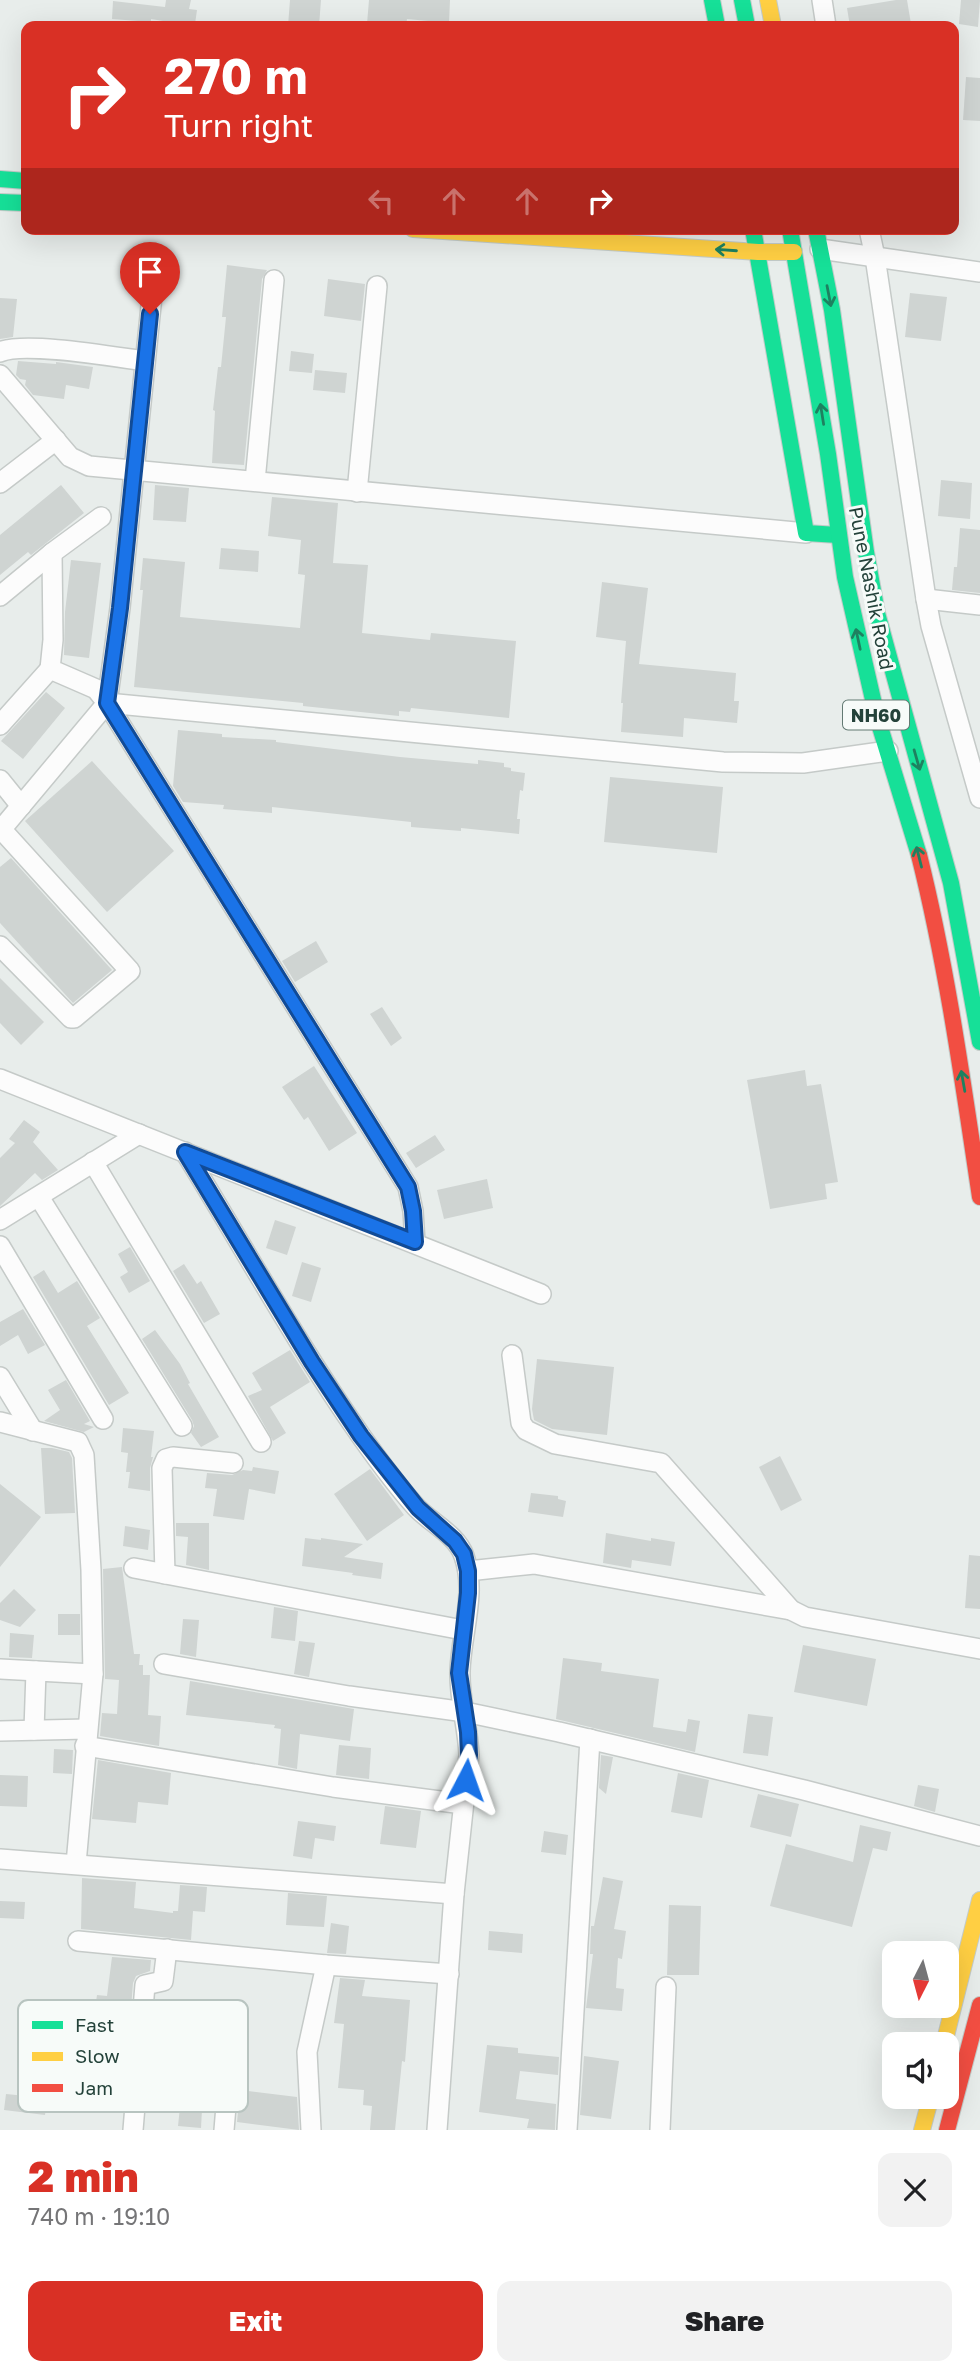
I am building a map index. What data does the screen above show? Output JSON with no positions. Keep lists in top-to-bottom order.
{
  "streets": {
    "main road": ["Pune Nashik Road", "NH60"]
  },
  "legend": ["Fast", "Slow", "Jam"],
  "north": "bottom",
  "page": {
    "turn": ["270 m", "Turn right"],
    "heading": ["2 min", "740 m · 19:10"],
    "buttons": ["Exit", "Share"]
  }
}
